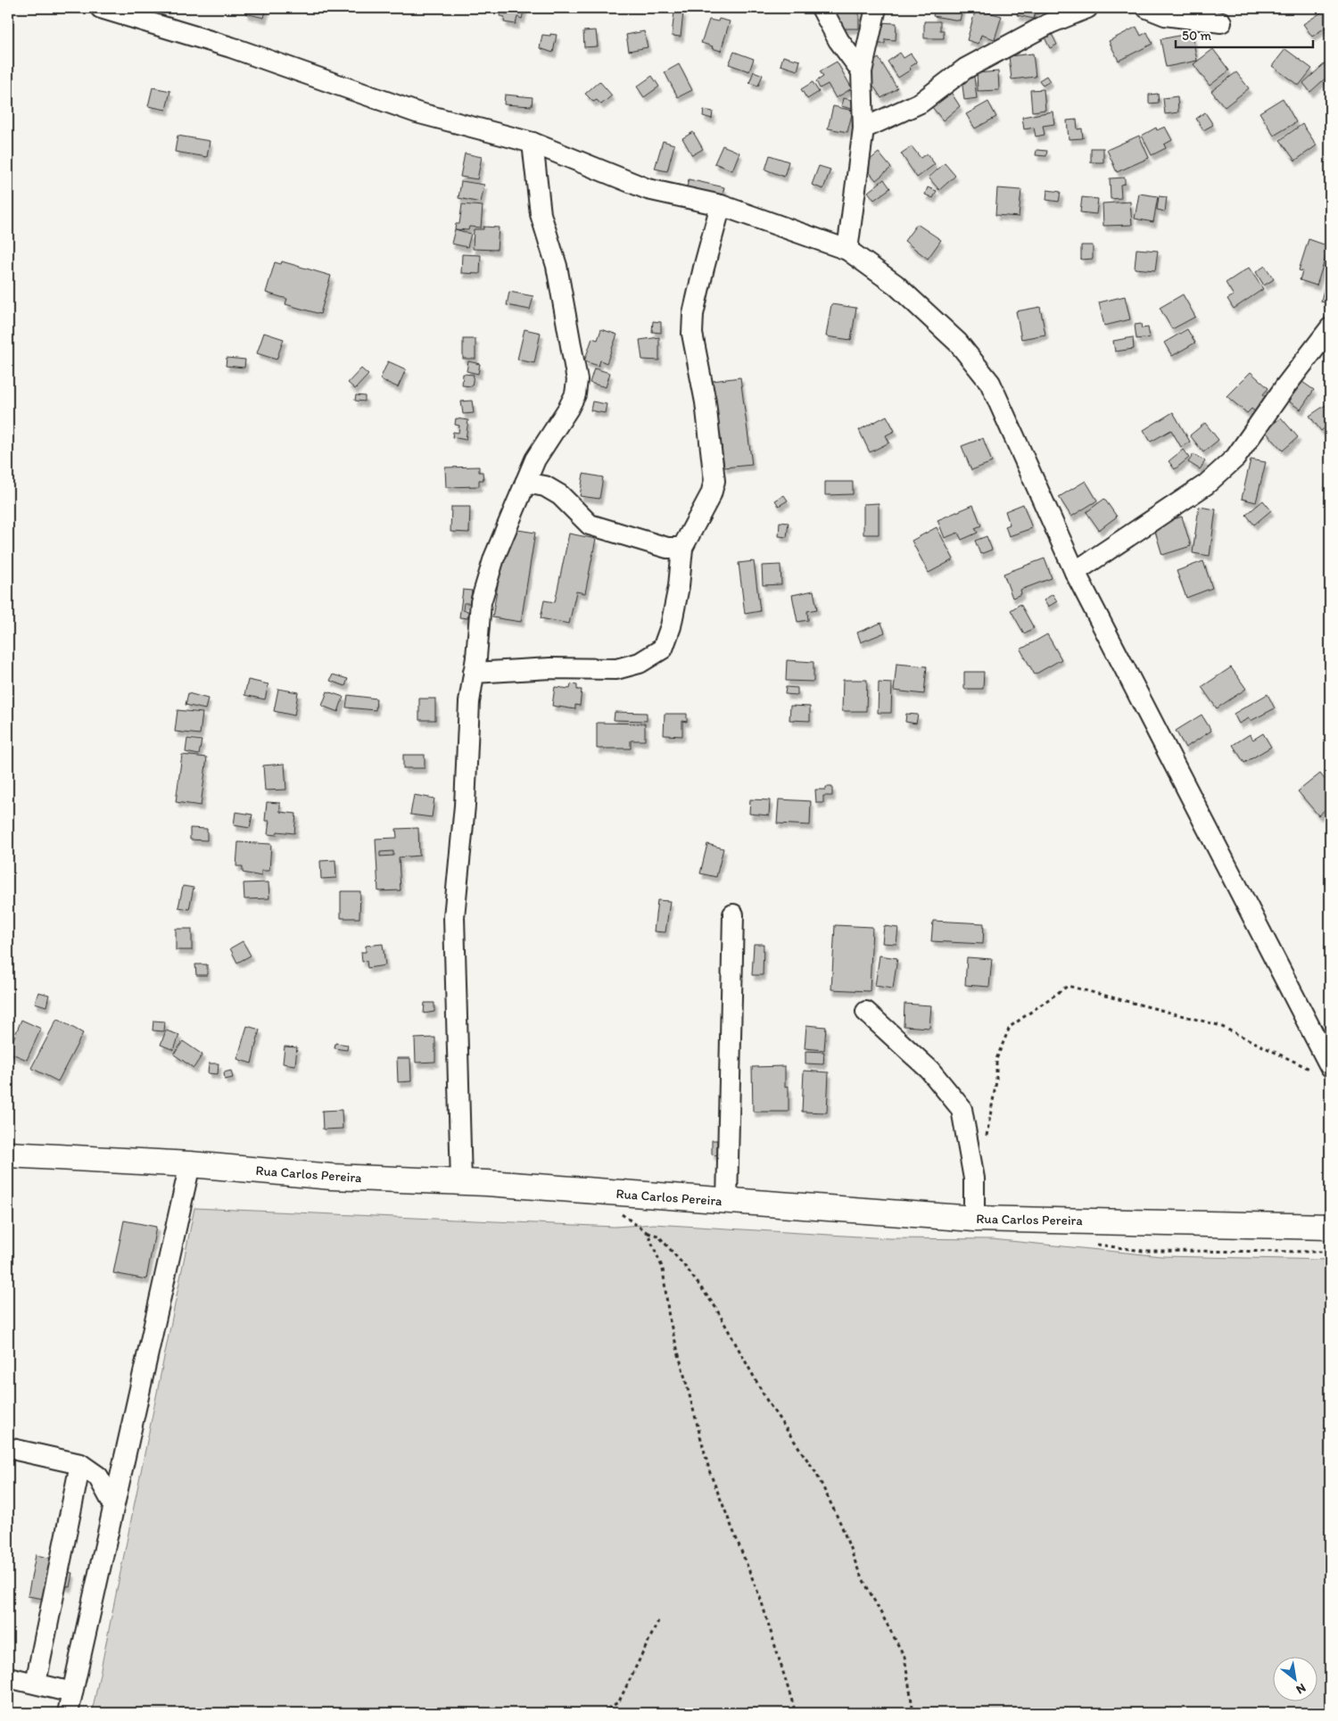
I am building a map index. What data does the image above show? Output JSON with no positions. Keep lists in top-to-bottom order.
{
  "streets": {
    "main road": ["Rua Carlos Pereira"]
  },
  "scale_bar": "50 m",
  "north": "bottom right"
}
